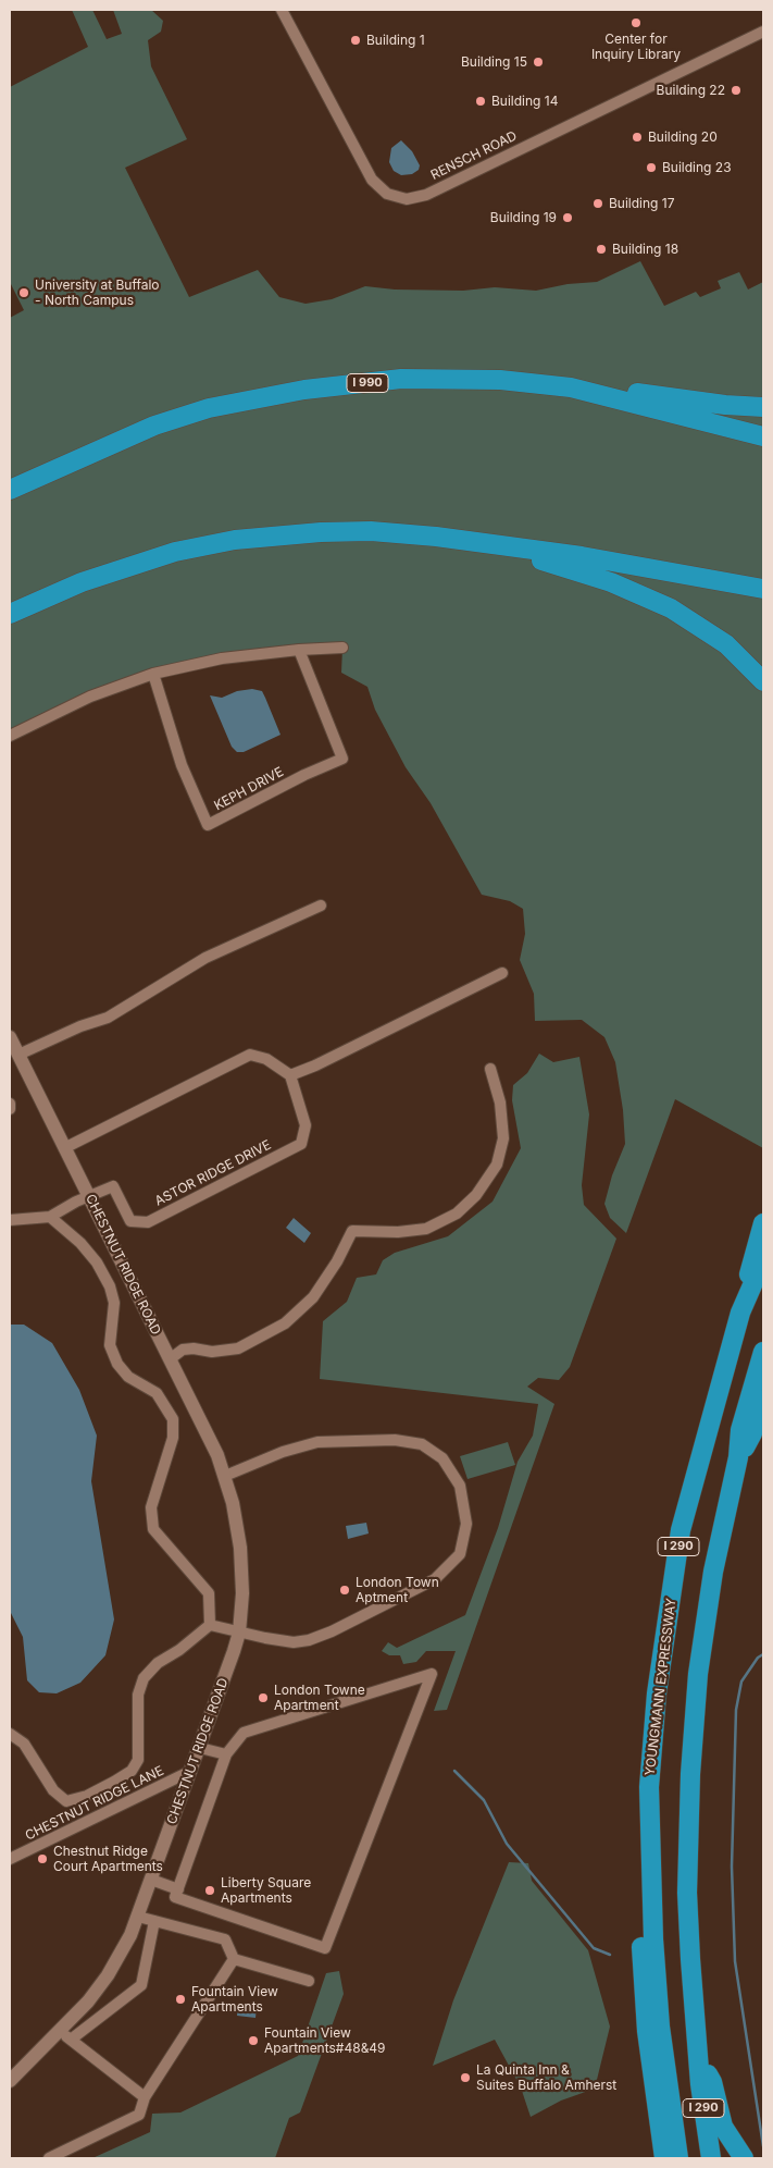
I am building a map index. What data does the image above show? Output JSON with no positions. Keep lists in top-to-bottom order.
{
  "streets": {
    "highway": ["I 990", "I 290", "YOUNGMANN EXPRESSWAY"],
    "street": [
      "RENSCH ROAD",
      "KEPH DRIVE",
      "ASTOR RIDGE DRIVE",
      "CHESTNUT RIDGE ROAD",
      "CHESTNUT RIDGE LANE"
    ]
  },
  "crossings": [
    ["ASTOR RIDGE DRIVE", "CHESTNUT RIDGE ROAD"],
    ["CHESTNUT RIDGE ROAD", "CHESTNUT RIDGE LANE"]
  ],
  "places": [
    "Center for Inquiry Library",
    "Building 1",
    "Building 15",
    "Building 22",
    "Building 14",
    "Building 20",
    "Building 23",
    "Building 17",
    "Building 19",
    "Building 18",
    "University at Buffalo - North Campus",
    "London Town Aptment",
    "London Towne Apartment",
    "Chestnut Ridge Court Apartments",
    "Liberty Square Apartments",
    "Fountain View Apartments",
    "Fountain View Apartments#48&49",
    "La Quinta Inn & Suites Buffalo Amherst"
  ]
}
